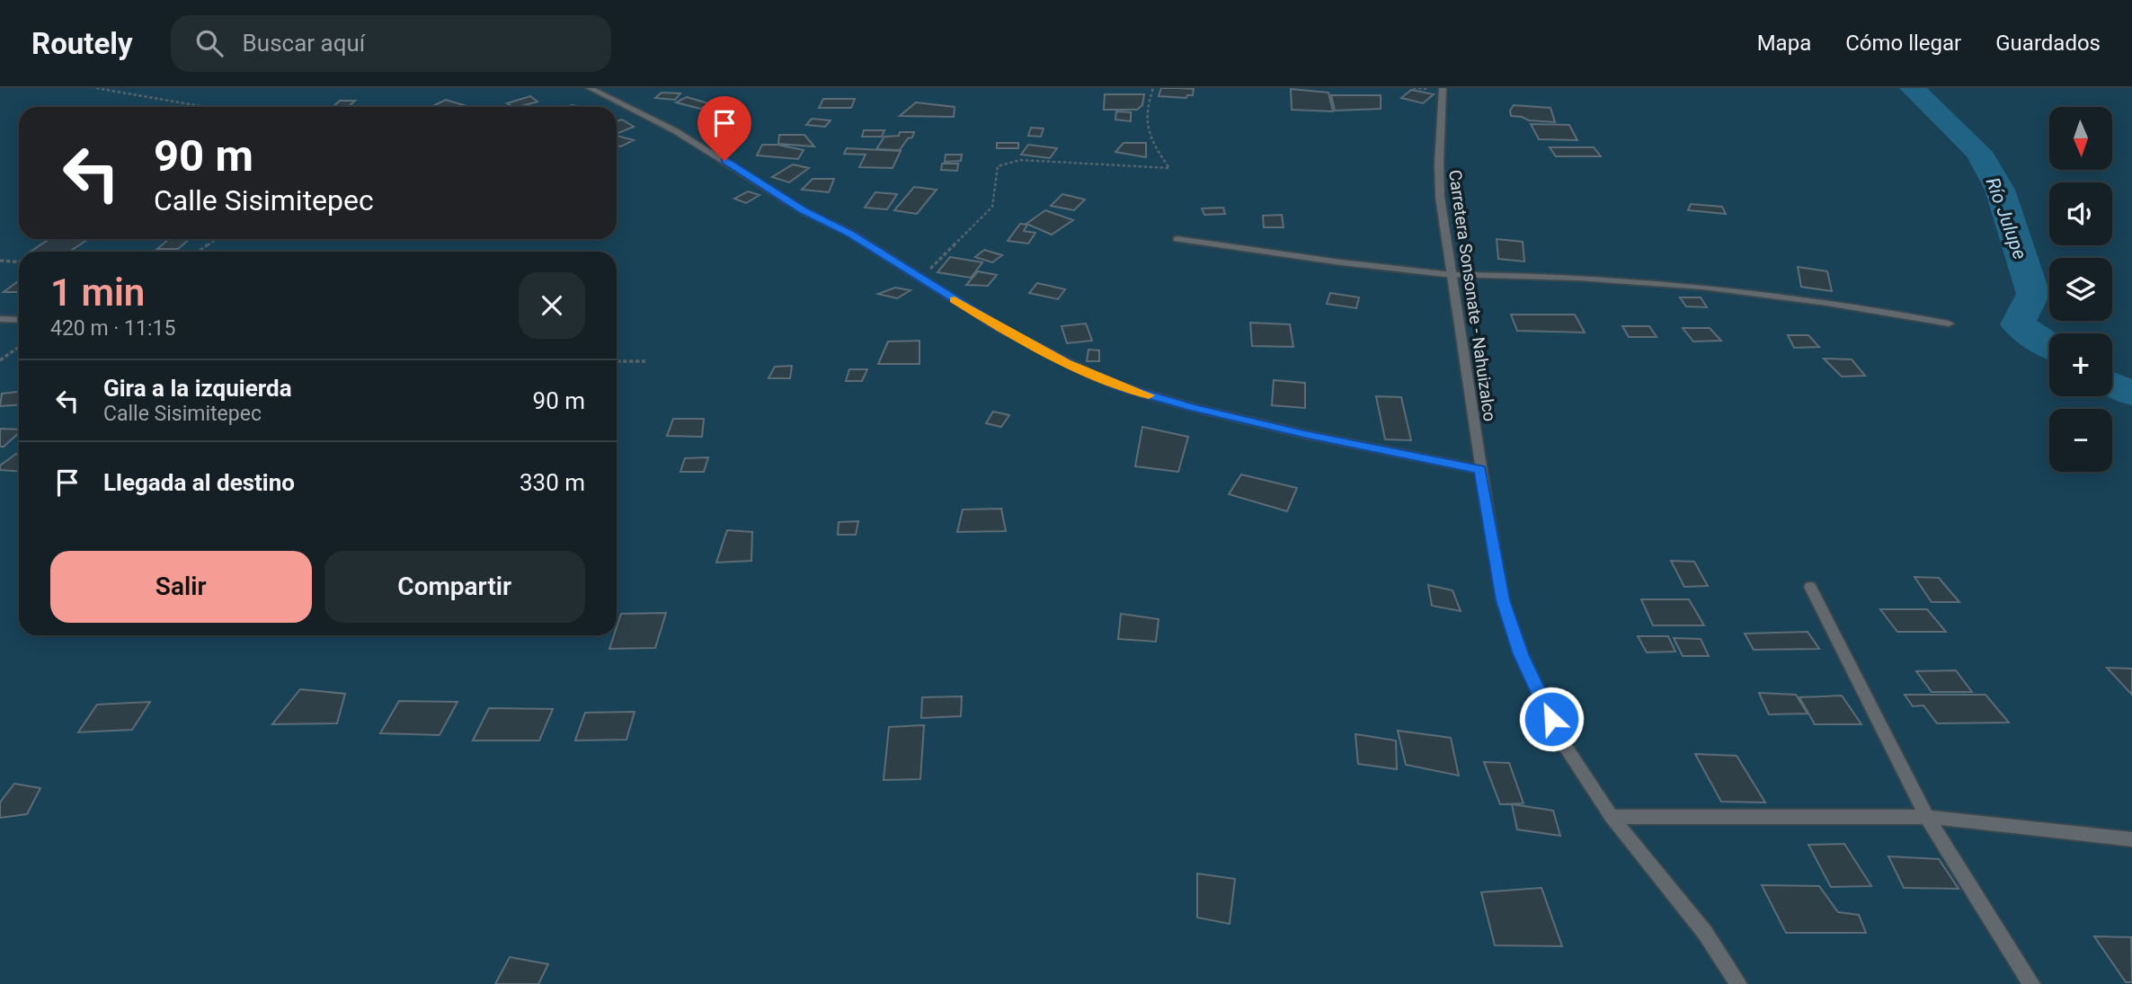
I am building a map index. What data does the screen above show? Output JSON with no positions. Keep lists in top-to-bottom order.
{
  "streets": {
    "street": ["Carretera Sonsonate - Nahuizalco"]
  },
  "water": ["Río Julupe"],
  "north": "bottom",
  "page": {
    "header": "Routely",
    "search": "Buscar aquí",
    "nav": ["Mapa", "Cómo llegar", "Guardados"],
    "map_buttons": ["+", "−"],
    "turn": ["90 m", "Calle Sisimitepec"],
    "heading": ["1 min", "420 m · 11:15"],
    "list": [
      {
        "name": "Gira a la izquierda",
        "note": "Calle Sisimitepec",
        "value": "90 m"
      },
      {
        "name": "Llegada al destino",
        "value": "330 m"
      }
    ],
    "buttons": ["Salir", "Compartir"]
  }
}
